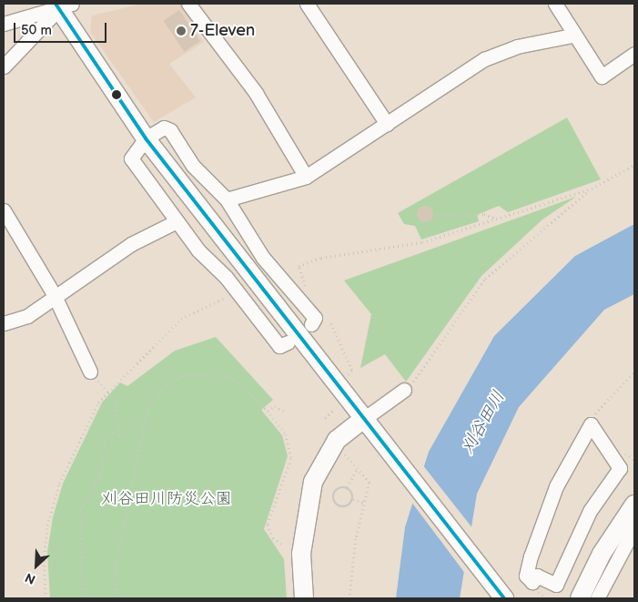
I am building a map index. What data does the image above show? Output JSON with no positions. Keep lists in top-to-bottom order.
{
  "water": ["刈谷田川"],
  "parks": ["刈谷田川防災公園"],
  "places": ["7-Eleven"],
  "scale_bar": "50 m",
  "north": "bottom left"
}
